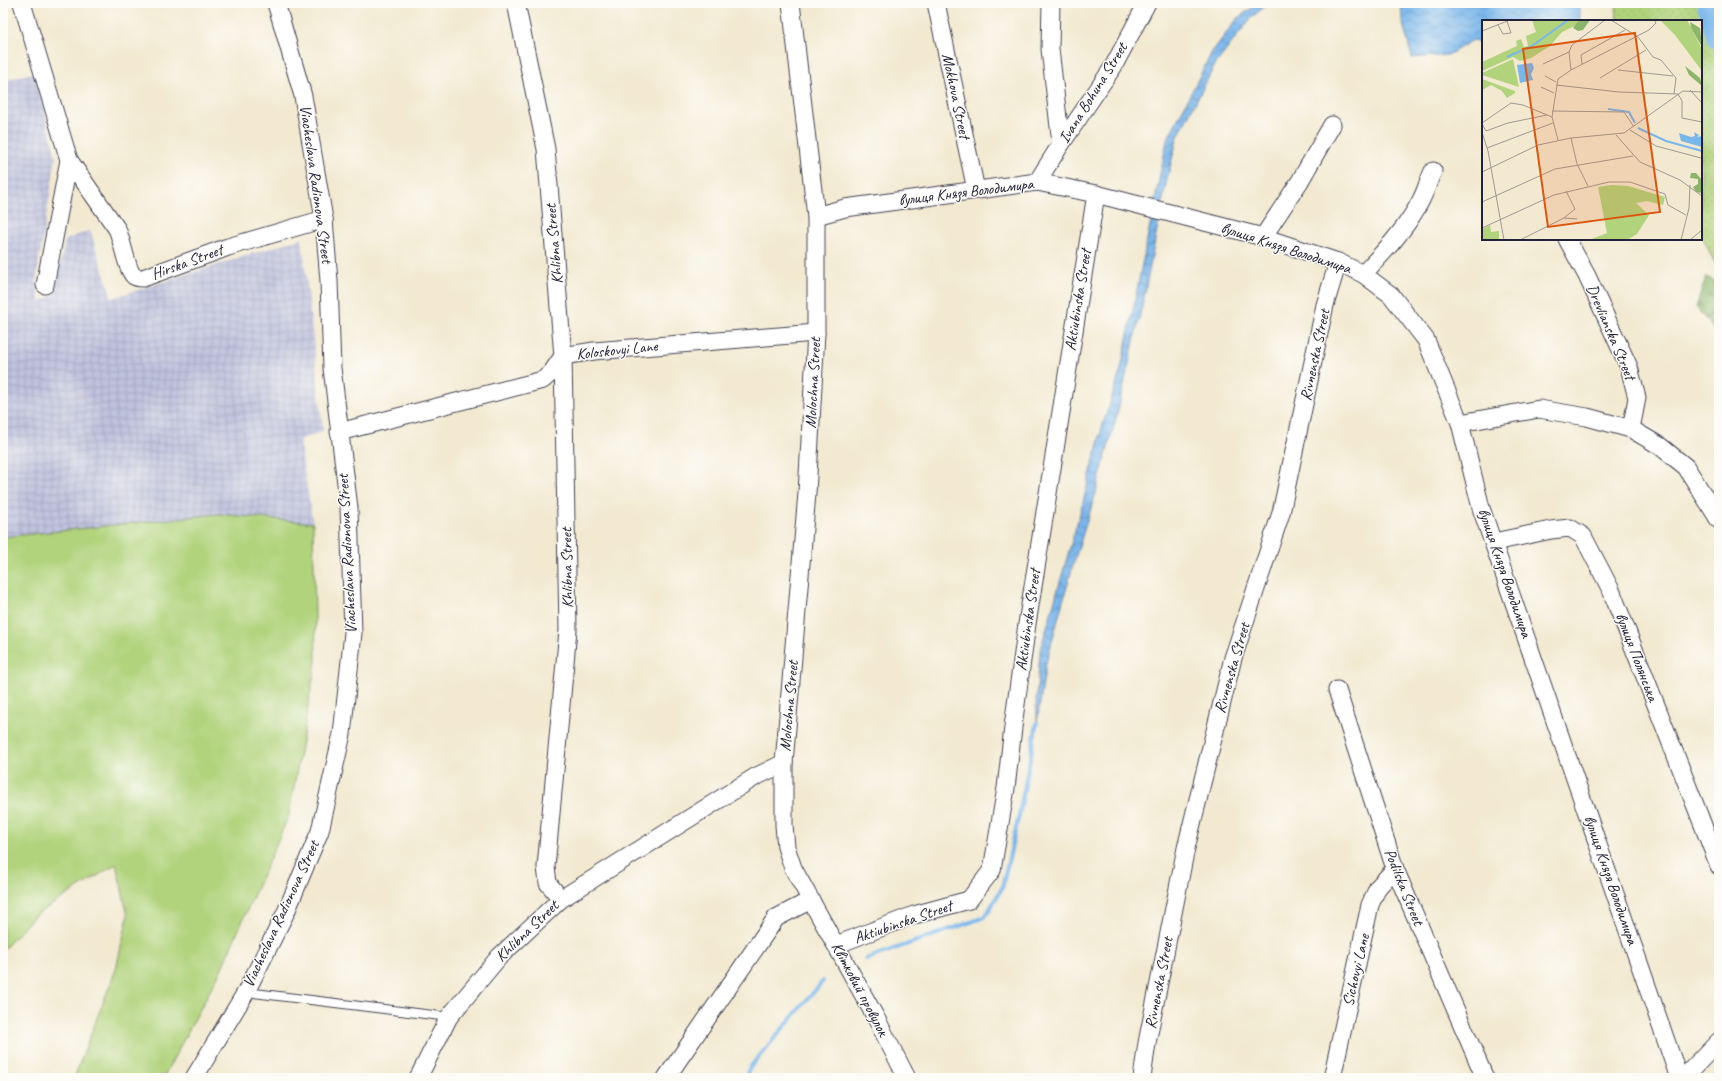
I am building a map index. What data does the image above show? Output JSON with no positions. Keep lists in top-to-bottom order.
{
  "streets": {
    "street": [
      "Ivana Bohuna Street",
      "Mokhova Street",
      "Viacheslava Radionova Street",
      "вулиця Князя Володимира",
      "Khlibna Street",
      "Hirska Street",
      "Aktiubinska Street",
      "Drevlianska Street",
      "Koloskovyi Lane",
      "Rivnenska Street",
      "Molochna Street",
      "вулиця Полянська",
      "Podilska Street",
      "Sichovyi Lane",
      "Квітковий провулок"
    ]
  },
  "crossings": [
    ["Ivana Bohuna Street", "вулиця Князя Володимира"],
    ["Mokhova Street", "вулиця Князя Володимира"],
    ["Viacheslava Radionova Street", "Hirska Street"],
    ["Viacheslava Radionova Street", "Koloskovyi Lane"],
    ["вулиця Князя Володимира", "Aktiubinska Street"],
    ["вулиця Князя Володимира", "Rivnenska Street"],
    ["вулиця Князя Володимира", "Molochna Street"],
    ["вулиця Князя Володимира", "вулиця Полянська"],
    ["Khlibna Street", "Koloskovyi Lane"],
    ["Khlibna Street", "Molochna Street"],
    ["Aktiubinska Street", "Квітковий провулок"],
    ["Koloskovyi Lane", "Molochna Street"],
    ["Molochna Street", "Квітковий провулок"],
    ["Podilska Street", "Sichovyi Lane"]
  ]
}
